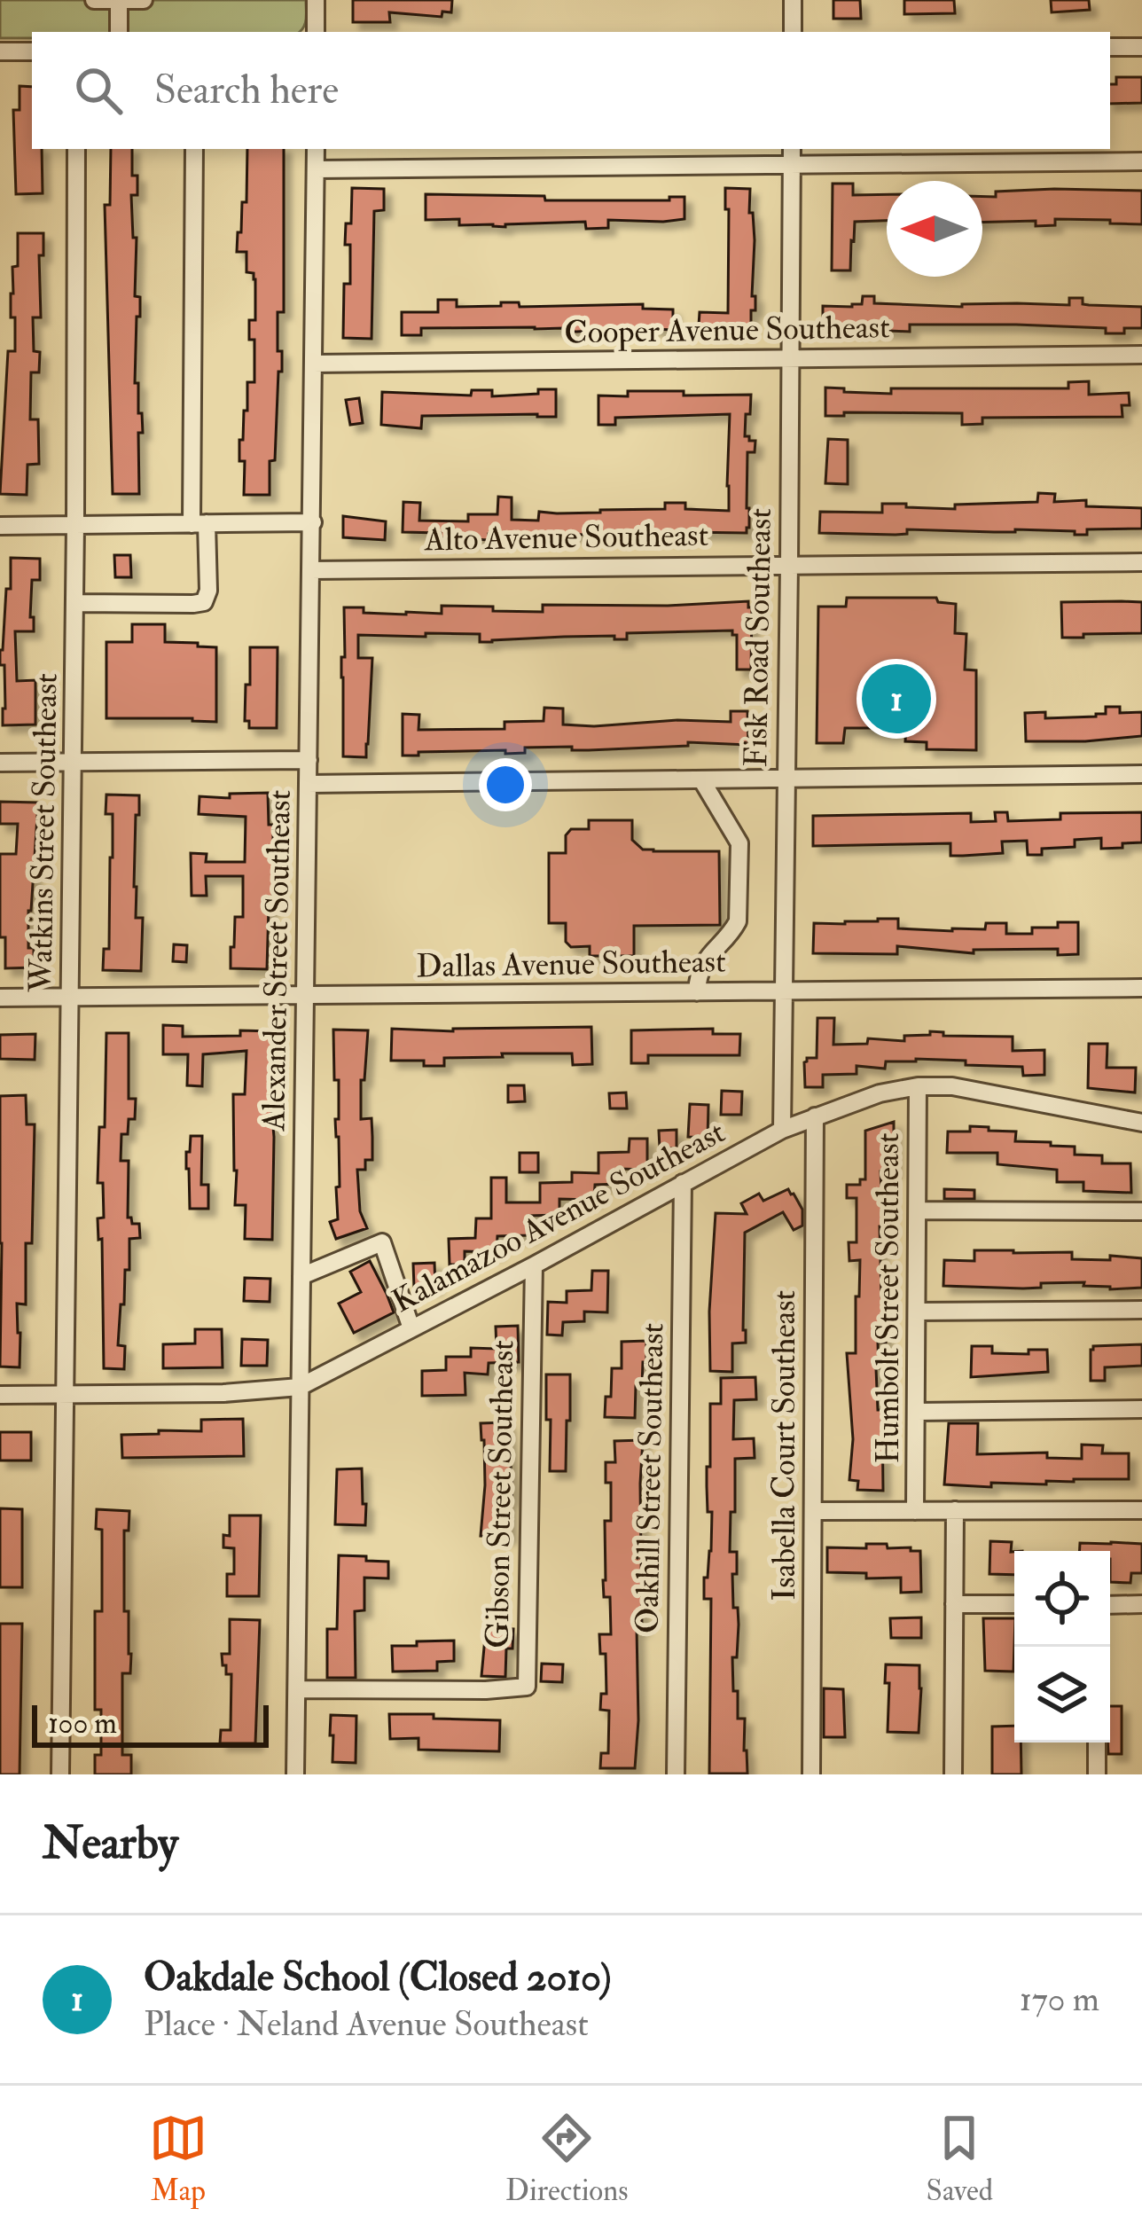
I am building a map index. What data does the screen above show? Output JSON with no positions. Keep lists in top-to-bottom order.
{
  "streets": {
    "street": [
      "Cooper Avenue Southeast",
      "Alto Avenue Southeast",
      "Fisk Road Southeast",
      "Watkins Street Southeast",
      "Alexander Street Southeast",
      "Dallas Avenue Southeast",
      "Kalamazoo Avenue Southeast",
      "Humbolt Street Southeast",
      "Isabella Court Southeast",
      "Oakhill Street Southeast",
      "Gibson Street Southeast"
    ]
  },
  "crossings": [
    ["Cooper Avenue Southeast", "Fisk Road Southeast"],
    ["Cooper Avenue Southeast", "Alexander Street Southeast"],
    ["Alto Avenue Southeast", "Fisk Road Southeast"],
    ["Alto Avenue Southeast", "Alexander Street Southeast"],
    ["Fisk Road Southeast", "Dallas Avenue Southeast"],
    ["Fisk Road Southeast", "Kalamazoo Avenue Southeast"],
    ["Watkins Street Southeast", "Dallas Avenue Southeast"],
    ["Watkins Street Southeast", "Kalamazoo Avenue Southeast"],
    ["Alexander Street Southeast", "Dallas Avenue Southeast"],
    ["Alexander Street Southeast", "Kalamazoo Avenue Southeast"],
    ["Alexander Street Southeast", "Gibson Street Southeast"],
    ["Kalamazoo Avenue Southeast", "Humbolt Street Southeast"],
    ["Kalamazoo Avenue Southeast", "Isabella Court Southeast"],
    ["Kalamazoo Avenue Southeast", "Oakhill Street Southeast"],
    ["Kalamazoo Avenue Southeast", "Gibson Street Southeast"]
  ],
  "scale_bar": "100 m",
  "north": "left",
  "page": {
    "search": "Search here",
    "pins": "1",
    "scale": "100 m",
    "heading": "Nearby",
    "list": [
      {
        "mark": "1",
        "name": "Oakdale School (Closed 2010)",
        "note": "Place · Neland Avenue Southeast",
        "value": "170 m"
      }
    ],
    "nav": ["Map", "Directions", "Saved"]
  }
}
